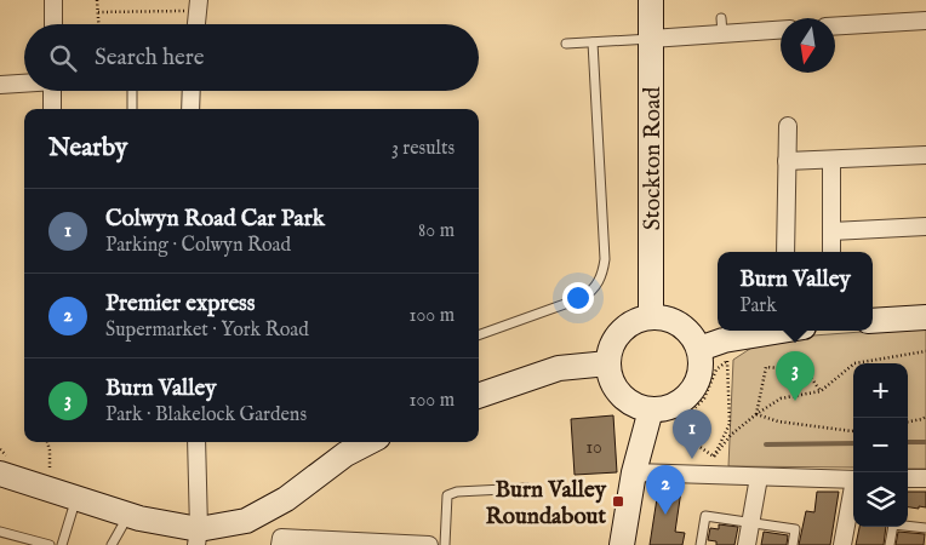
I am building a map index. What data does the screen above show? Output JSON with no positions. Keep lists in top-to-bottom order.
{
  "streets": {
    "main road": ["Stockton Road"]
  },
  "places": {
    "transit": ["Burn Valley Roundabout"]
  },
  "house_numbers": ["10"],
  "north": "bottom",
  "page": {
    "search": "Search here",
    "heading": ["Nearby", "3 results"],
    "list": [
      {
        "mark": "1",
        "name": "Colwyn Road Car Park",
        "note": "Parking · Colwyn Road",
        "value": "80 m"
      },
      {
        "mark": "2",
        "name": "Premier express",
        "note": "Supermarket · York Road",
        "value": "100 m"
      },
      {
        "mark": "3",
        "name": "Burn Valley",
        "note": "Park · Blakelock Gardens",
        "value": "100 m"
      }
    ],
    "popup": ["Burn Valley", "Park"],
    "pins": ["3", "1", "2"],
    "map_buttons": ["+", "−"]
  }
}
